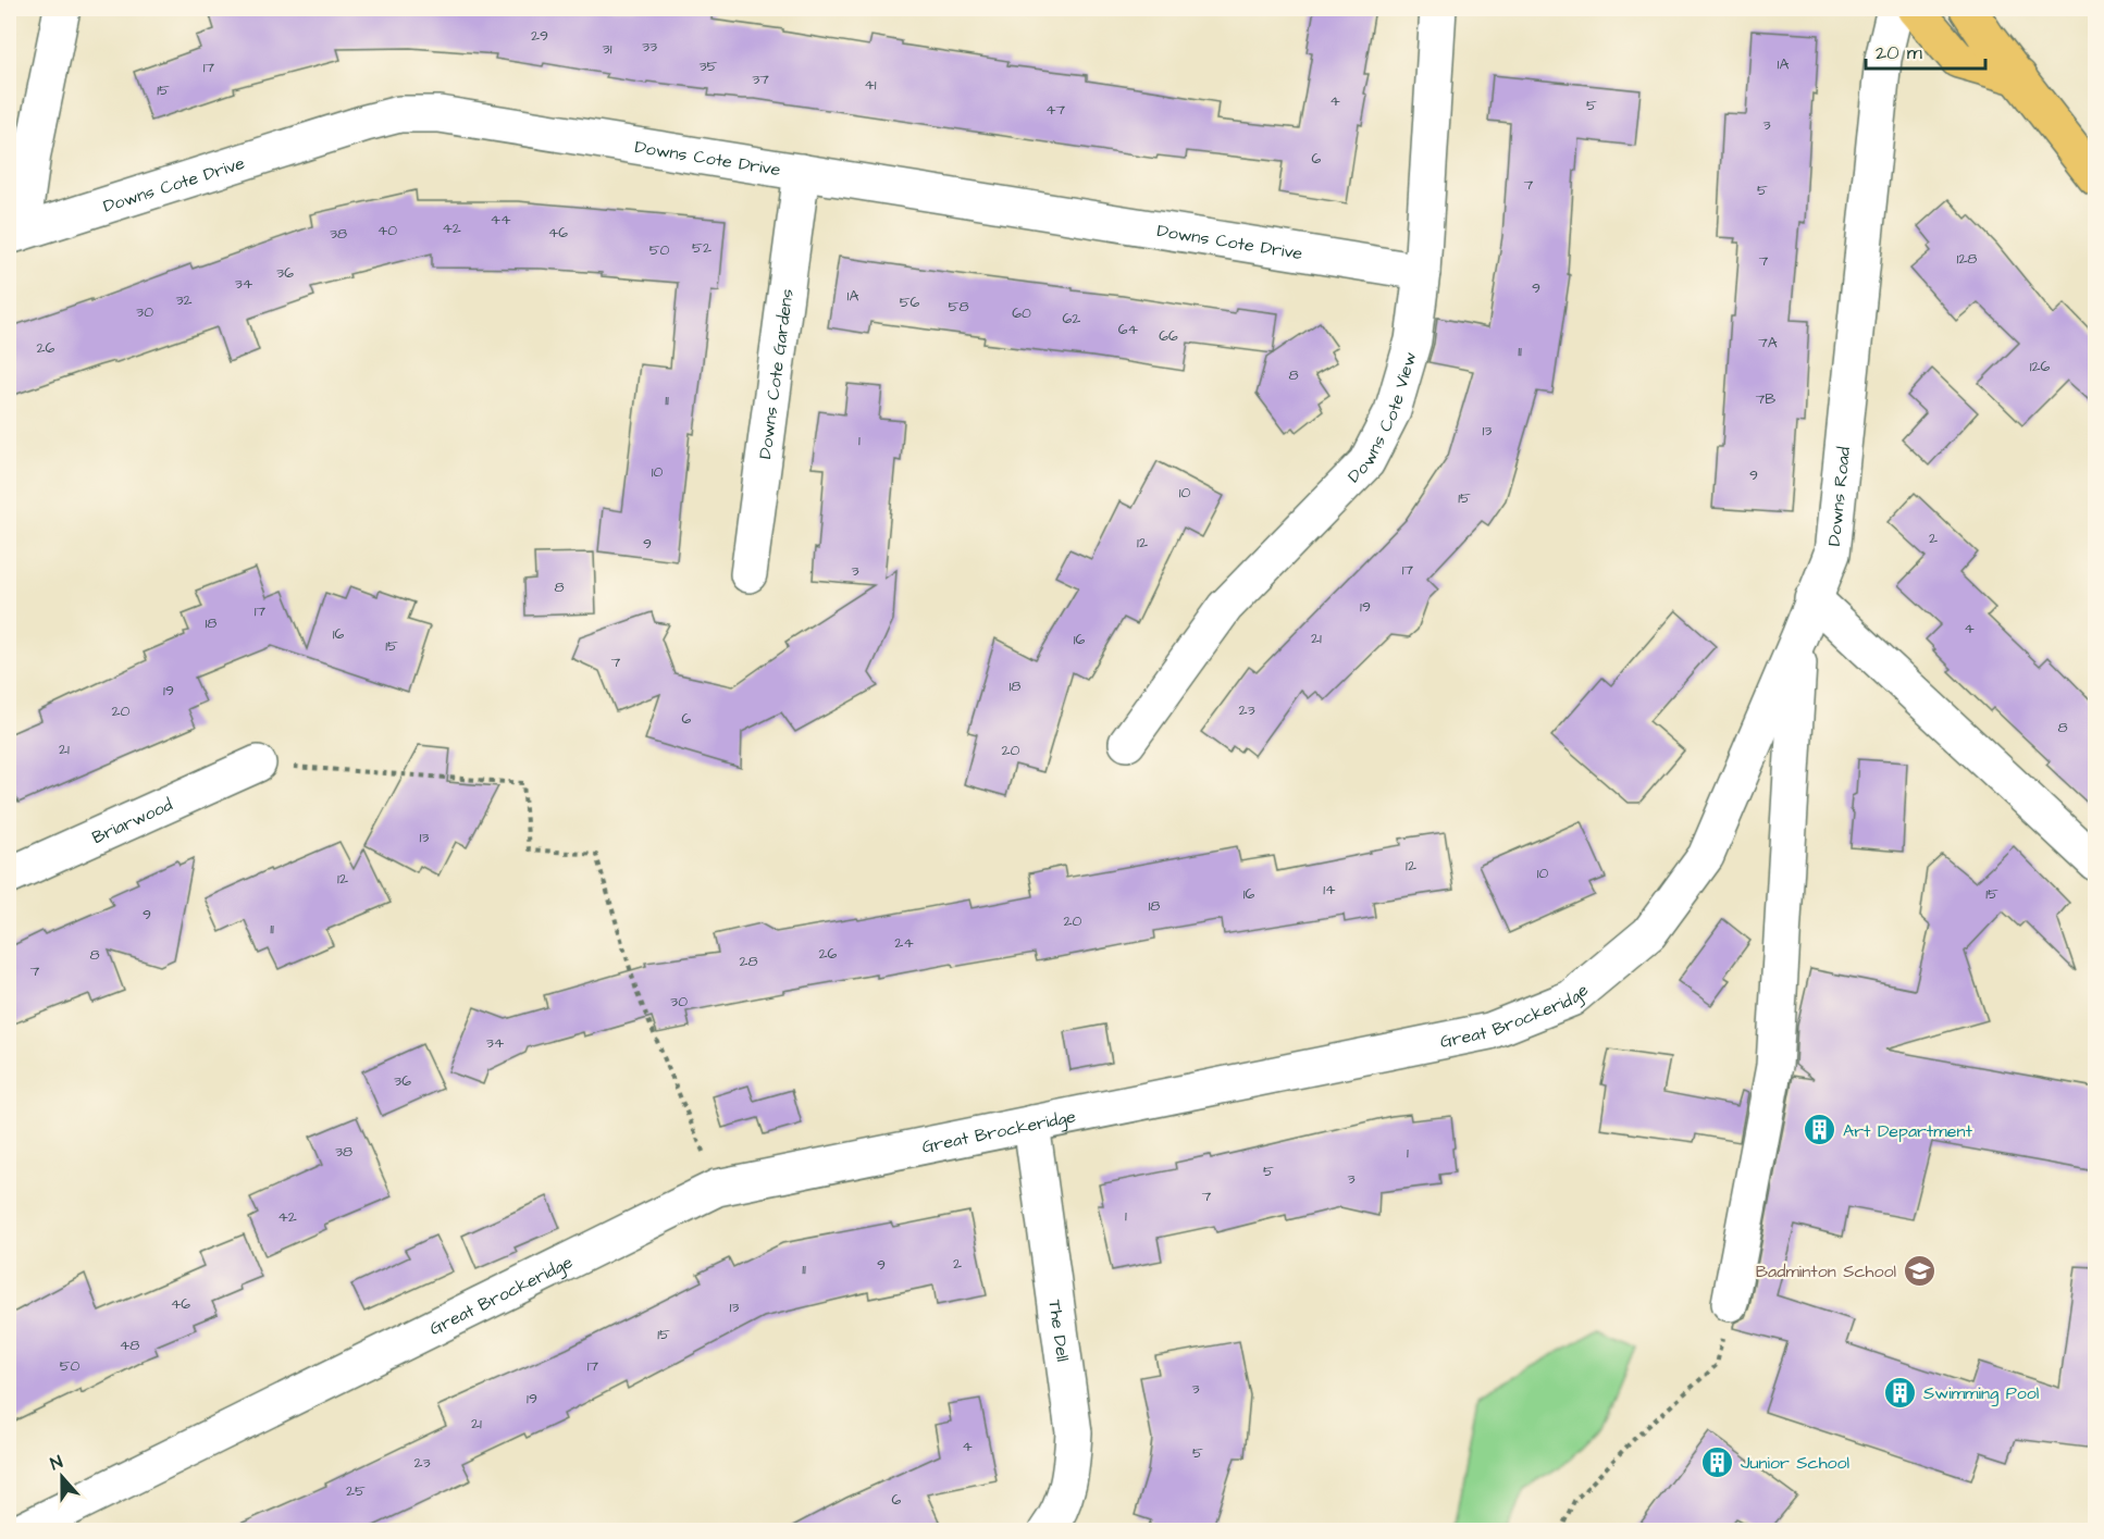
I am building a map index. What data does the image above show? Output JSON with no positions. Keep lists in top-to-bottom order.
{
  "streets": {
    "street": [
      "Downs Cote Drive",
      "Downs Cote Gardens",
      "Downs Cote View",
      "Downs Road",
      "Briarwood",
      "Great Brockeridge",
      "The Dell"
    ]
  },
  "crossings": [
    ["Downs Cote Drive", "Downs Cote Gardens"],
    ["Downs Cote Drive", "Downs Cote View"],
    ["Downs Road", "Great Brockeridge"],
    ["Great Brockeridge", "The Dell"]
  ],
  "places": {
    "building": ["Art Department", "Swimming Pool", "Junior School"],
    "school or university": ["Badminton School"]
  },
  "house_numbers": [
    "29",
    "33",
    "31",
    "1A",
    "35",
    "17",
    "37",
    "41",
    "15",
    "4",
    "5",
    "47",
    "3",
    "6",
    "7",
    "5",
    "44",
    "42",
    "40",
    "46",
    "38",
    "52",
    "50",
    "128",
    "7",
    "36",
    "34",
    "9",
    "1A",
    "32",
    "56",
    "58",
    "30",
    "60",
    "62",
    "64",
    "66",
    "7A",
    "26",
    "11",
    "126",
    "8",
    "7B",
    "11",
    "13",
    "1",
    "10",
    "9",
    "10",
    "15",
    "2",
    "12",
    "9",
    "17",
    "3",
    "8",
    "19",
    "17",
    "18",
    "4",
    "16",
    "21",
    "16",
    "15",
    "7",
    "18",
    "19",
    "23",
    "20",
    "6",
    "8",
    "21",
    "20",
    "13",
    "12",
    "10",
    "12",
    "14",
    "16",
    "15",
    "18",
    "9",
    "20",
    "11",
    "24",
    "26",
    "8",
    "28",
    "7",
    "30",
    "34",
    "36",
    "38",
    "1",
    "5",
    "3",
    "7",
    "1",
    "42",
    "2",
    "9",
    "11",
    "46",
    "13",
    "15",
    "48",
    "50",
    "17",
    "3",
    "19",
    "21",
    "4",
    "5",
    "23",
    "25",
    "6"
  ],
  "scale_bar": "20 m",
  "north": "top"
}
